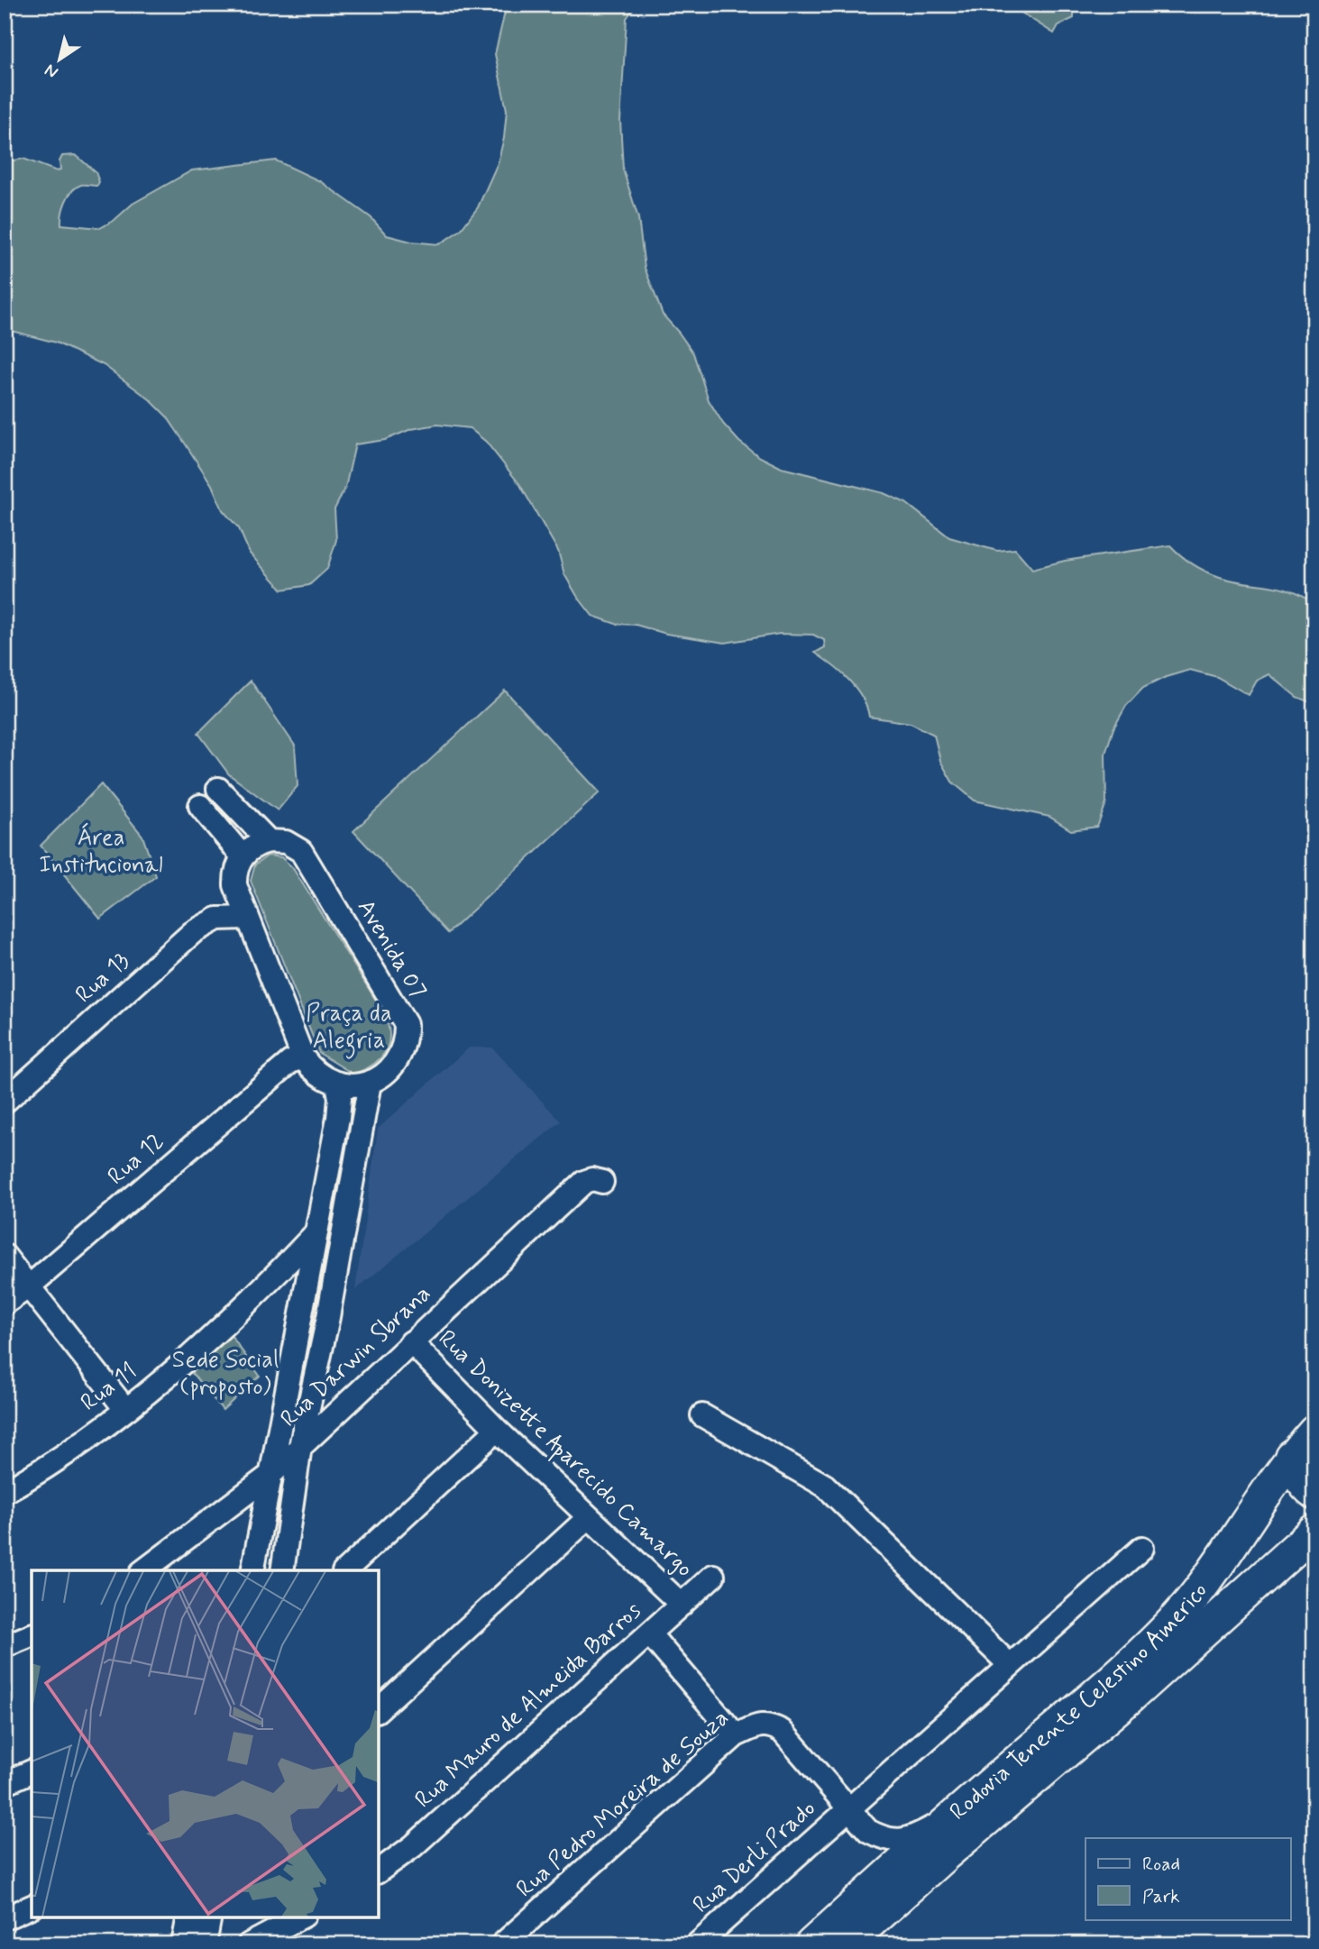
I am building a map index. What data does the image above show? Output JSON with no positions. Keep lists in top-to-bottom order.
{
  "streets": {
    "highway": ["Rodovia Tenente Celestino Americo"],
    "street": [
      "Avenida 07",
      "Rua 13",
      "Rua 12",
      "Rua Darwin Sbrana",
      "Rua 11",
      "Rua Donizette Aparecido Camargo",
      "Rua Mauro de Almeida Barros",
      "Rua Pedro Moreira de Souza",
      "Rua Derli Prado"
    ]
  },
  "crossings": [
    ["Rua Darwin Sbrana", "Rua Donizette Aparecido Camargo"],
    ["Rua Donizette Aparecido Camargo", "Rua Mauro de Almeida Barros"],
    ["Rodovia Tenente Celestino Americo", "Rua Pedro Moreira de Souza"],
    ["Rua Pedro Moreira de Souza", "Rua Derli Prado"]
  ],
  "parks": ["Área Institucional", "Praça da Alegria", "Sede Social (proposto)"],
  "legend": ["Road", "Park"],
  "north": "bottom left"
}
